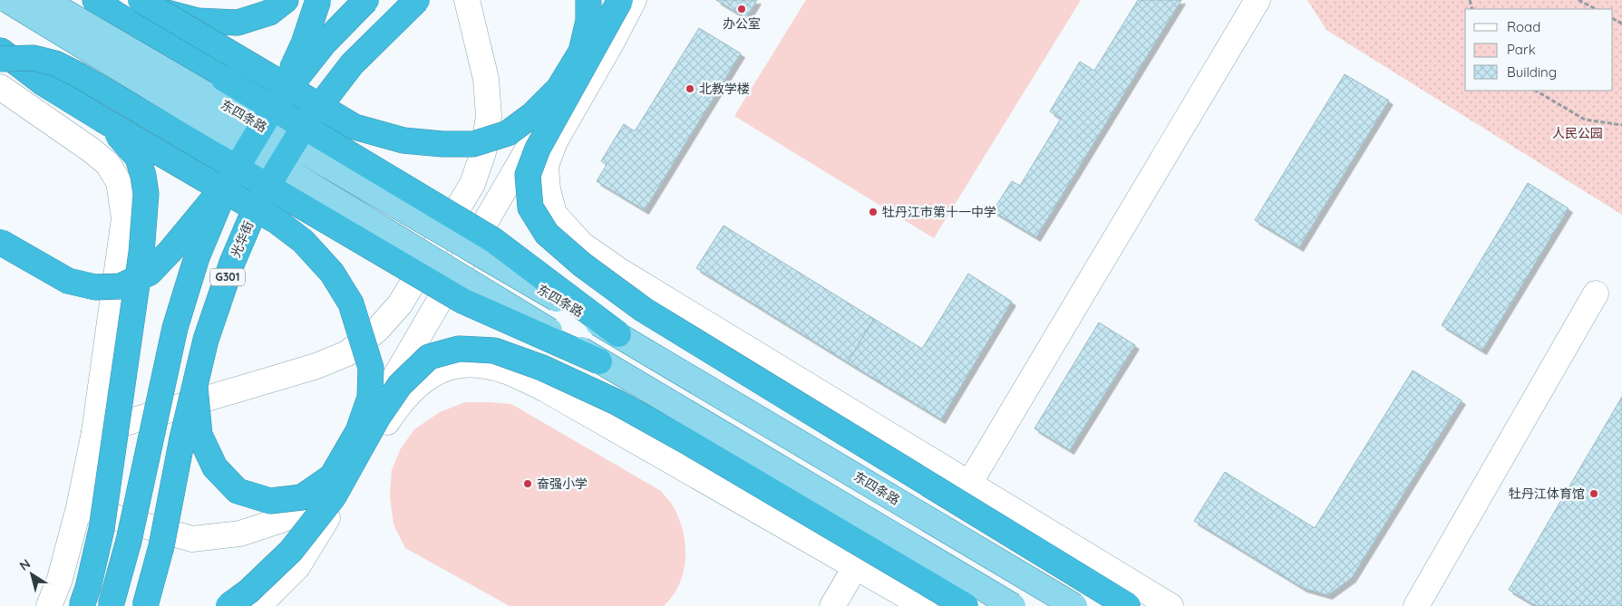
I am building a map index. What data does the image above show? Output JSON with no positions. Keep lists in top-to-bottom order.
{
  "streets": {
    "highway": ["光华街", "G301"],
    "main road": ["东四条路"]
  },
  "parks": ["人民公园"],
  "places": [
    "办公室",
    "北教学楼",
    "牡丹江市第十一中学",
    "奋强小学",
    "牡丹江体育馆"
  ],
  "legend": ["Road", "Park", "Building"],
  "north": "top left"
}
